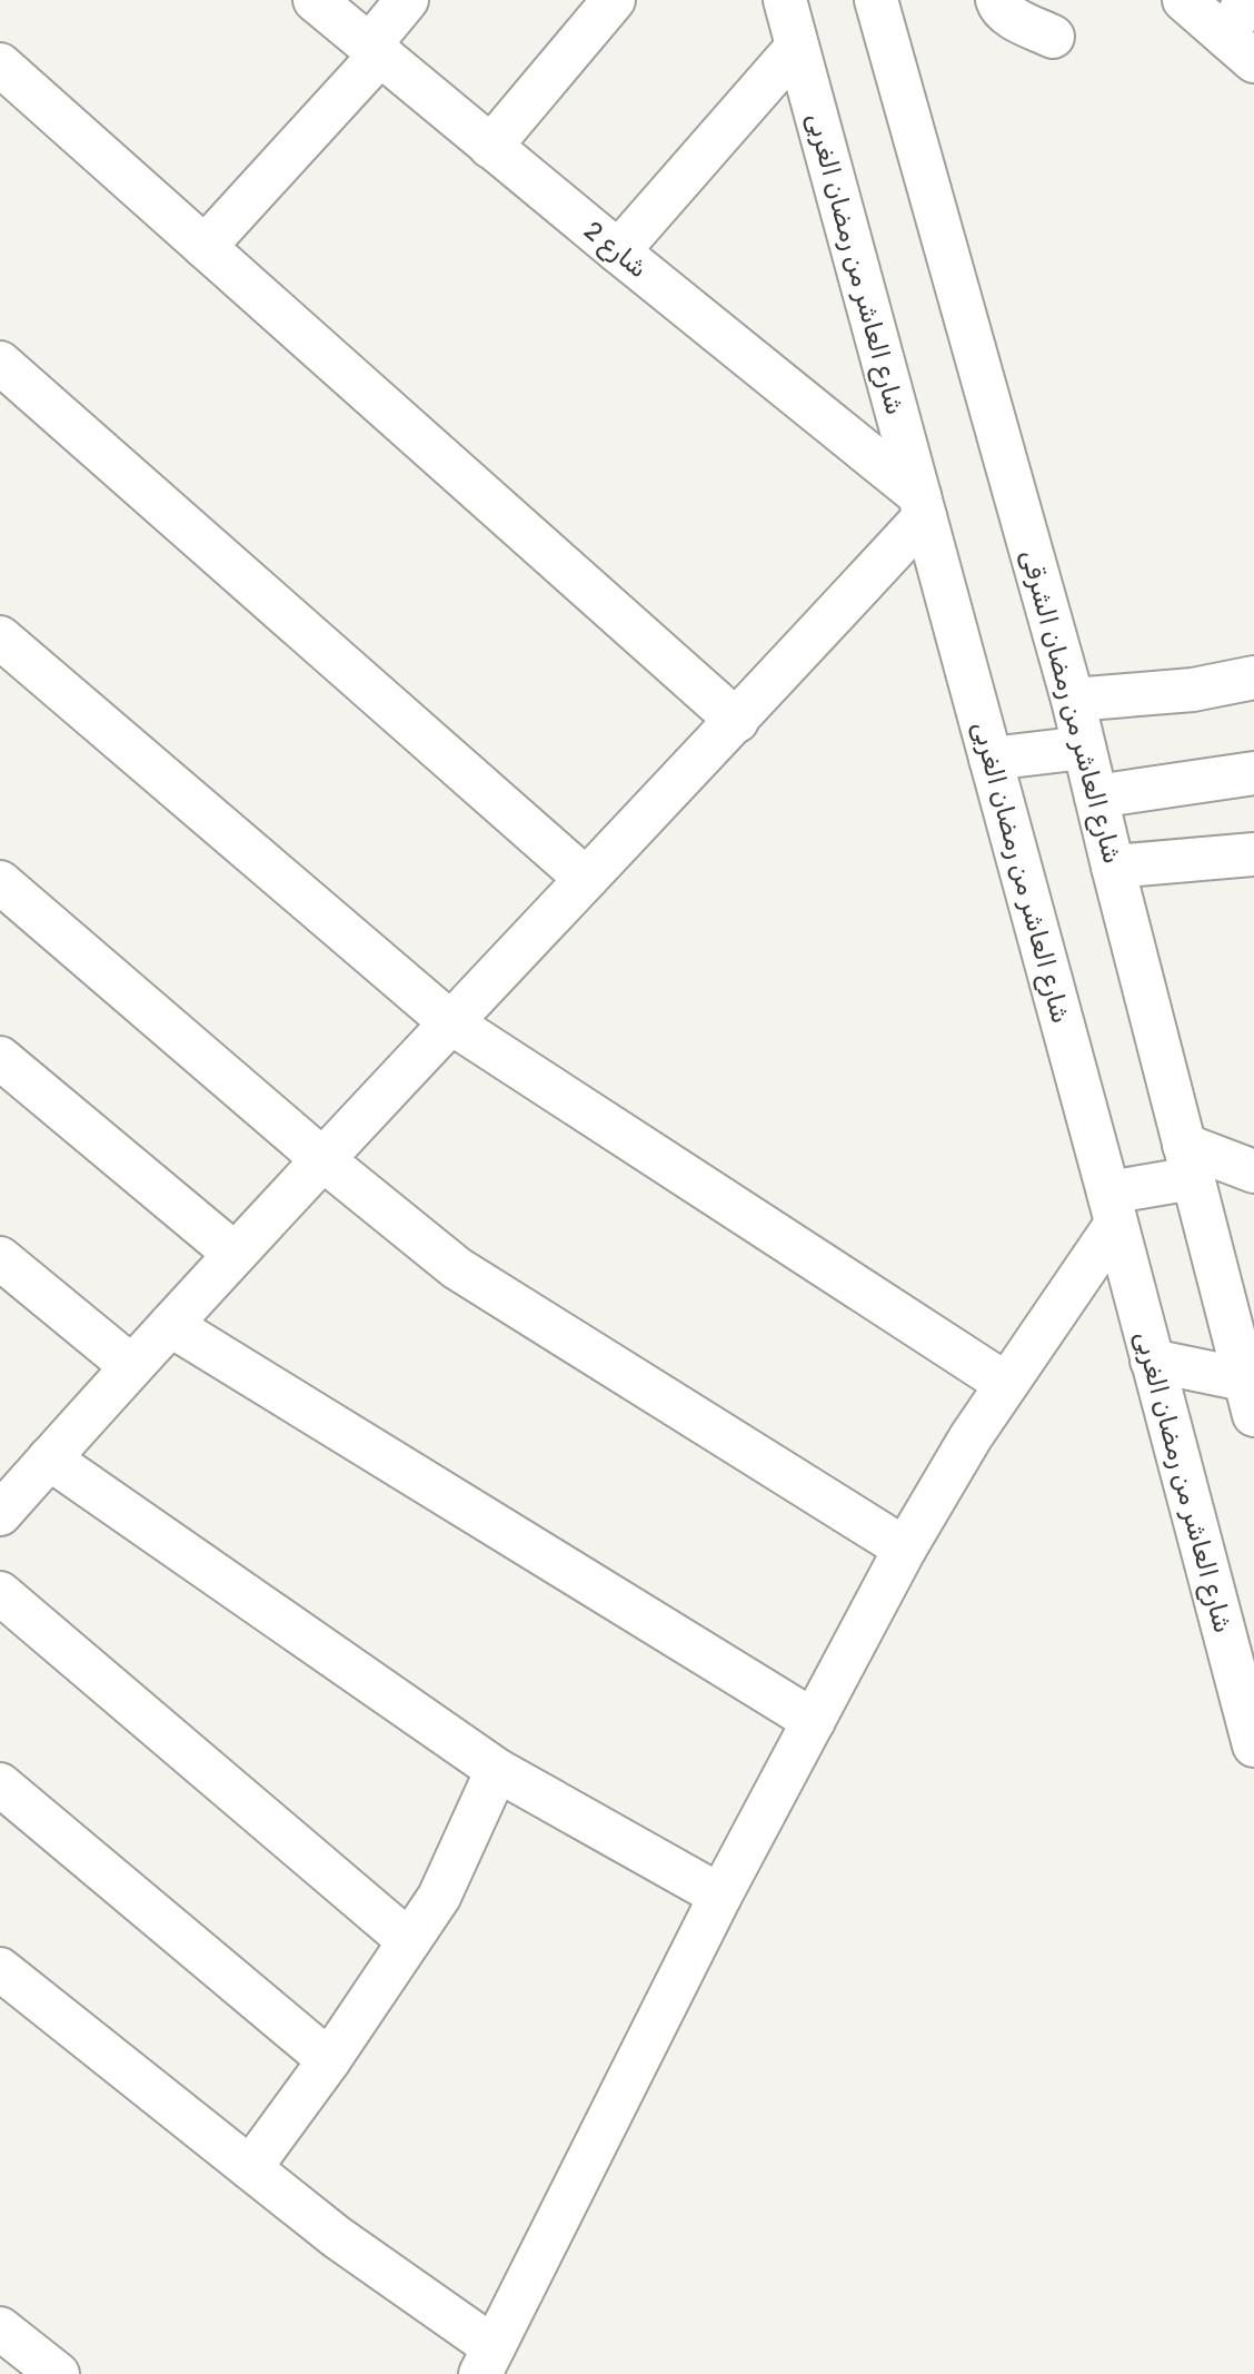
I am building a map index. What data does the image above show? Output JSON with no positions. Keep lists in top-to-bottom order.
{
  "streets": {
    "street": ["شارع 2", "شارع العاشر من رمضان الغربى", "شارع العاشر من رمضان الشرقى"]
  },
  "crossings": [
    ["شارع 2", "شارع العاشر من رمضان الغربى"]
  ]
}
